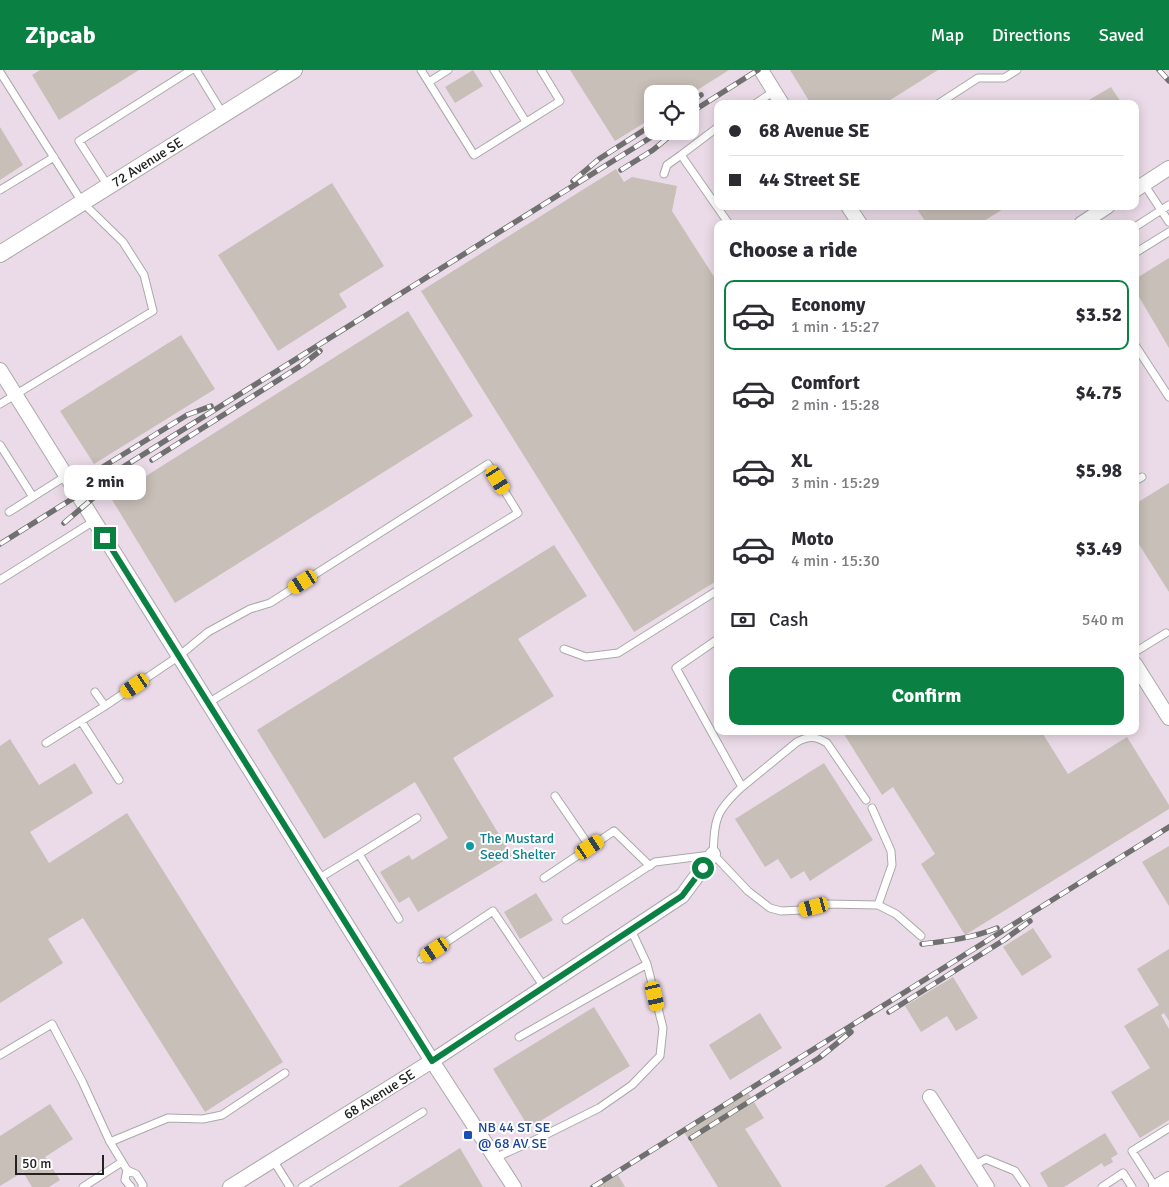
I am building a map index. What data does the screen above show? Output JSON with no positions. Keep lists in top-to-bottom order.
{
  "streets": {
    "street": ["72 Avenue SE", "68 Avenue SE"]
  },
  "places": {
    "other": ["The Mustard Seed Shelter"],
    "transit": ["NB 44 ST SE @ 68 AV SE"]
  },
  "scale_bar": "50 m",
  "page": {
    "header": "Zipcab",
    "nav": ["Map", "Directions", "Saved"],
    "banner": ["68 Avenue SE", "44 Street SE"],
    "heading": "Choose a ride",
    "list": [
      {
        "name": "Economy",
        "note": "1 min · 15:27",
        "value": "$3.52"
      },
      {
        "name": "Comfort",
        "note": "2 min · 15:28",
        "value": "$4.75"
      },
      {
        "name": "XL",
        "note": "3 min · 15:29",
        "value": "$5.98"
      },
      {
        "name": "Moto",
        "note": "4 min · 15:30",
        "value": "$3.49"
      }
    ],
    "bubble": "2 min",
    "pay": ["Cash", "540 m"],
    "buttons": "Confirm",
    "scale": "50 m"
  }
}
